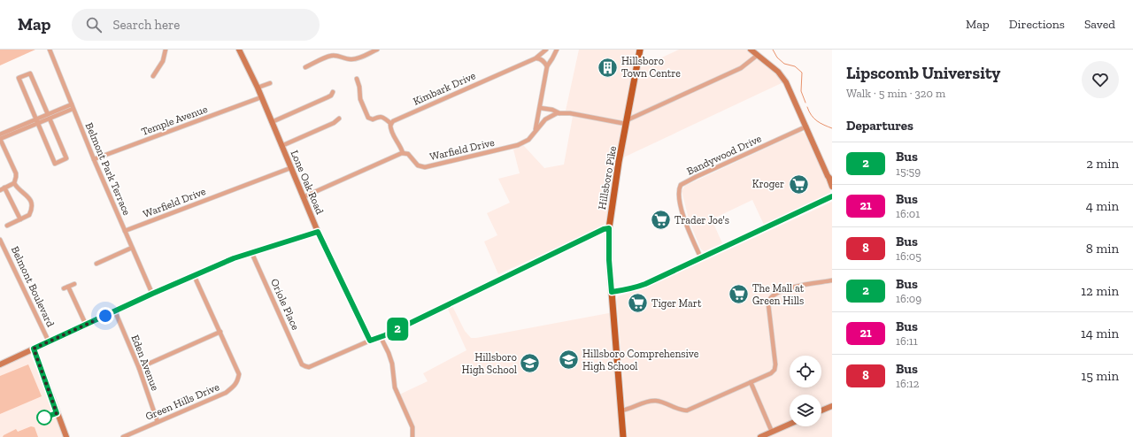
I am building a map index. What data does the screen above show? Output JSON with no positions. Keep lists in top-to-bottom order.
{
  "streets": {
    "main road": ["Hillsboro Pike"],
    "street": [
      "Kimbark Drive",
      "Temple Avenue",
      "Warfield Drive",
      "Bandywood Drive",
      "Belmont Park Terrace",
      "Lone Oak Road",
      "Belmont Boulevard",
      "Oriole Place",
      "Eden Avenue",
      "Green Hills Drive"
    ]
  },
  "crossings": [
    ["Temple Avenue", "Belmont Park Terrace"],
    ["Temple Avenue", "Lone Oak Road"],
    ["Warfield Drive", "Belmont Park Terrace"],
    ["Warfield Drive", "Lone Oak Road"],
    ["Lone Oak Road", "Oriole Place"],
    ["Eden Avenue", "Green Hills Drive"]
  ],
  "places": {
    "building": ["Hillsboro Town Centre"],
    "supermarket": [
      "Kroger",
      "Trader Joe's",
      "The Mall at Green Hills",
      "Tiger Mart"
    ],
    "school or university": ["Hillsboro Comprehensive High School", "Hillsboro High School"]
  },
  "lines": ["bus line 2"],
  "page": {
    "header": "Map",
    "search": "Search here",
    "nav": ["Map", "Directions", "Saved"],
    "on_map": "2",
    "heading": [
      ["Lipscomb University", "Walk · 5 min · 320 m"],
      "Departures"
    ],
    "list": [
      {
        "mark": "2",
        "name": "Bus",
        "note": "15:59",
        "value": "2 min"
      },
      {
        "mark": "21",
        "name": "Bus",
        "note": "16:01",
        "value": "4 min"
      },
      {
        "mark": "8",
        "name": "Bus",
        "note": "16:05",
        "value": "8 min"
      },
      {
        "mark": "2",
        "name": "Bus",
        "note": "16:09",
        "value": "12 min"
      },
      {
        "mark": "21",
        "name": "Bus",
        "note": "16:11",
        "value": "14 min"
      },
      {
        "mark": "8",
        "name": "Bus",
        "note": "16:12",
        "value": "15 min"
      }
    ]
  }
}
